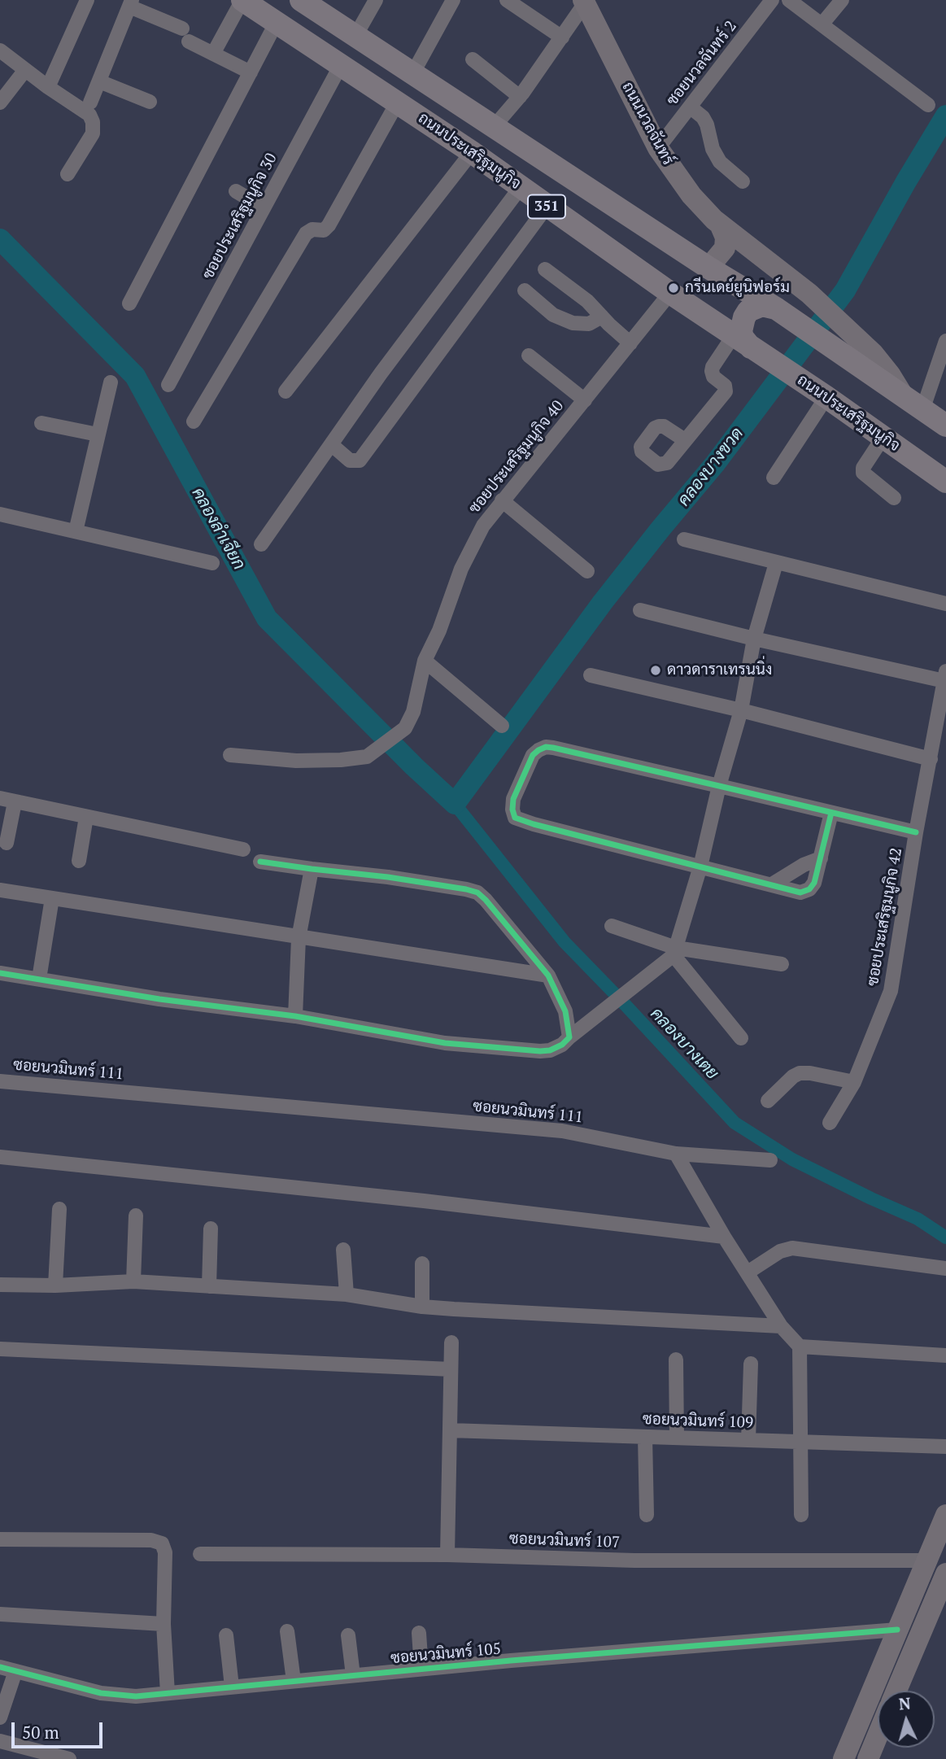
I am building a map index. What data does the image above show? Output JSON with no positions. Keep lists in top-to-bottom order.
{
  "streets": {
    "main road": ["ถนนนวลจันทร์", "ถนนประเสริฐมนูกิจ", "351"],
    "street": [
      "ซอยนวลจันทร์ 2",
      "ซอยประเสริฐมนูกิจ 30",
      "ซอยประเสริฐมนูกิจ 40",
      "ซอยประเสริฐมนูกิจ 42",
      "ซอยนวมินทร์ 111",
      "ซอยนวมินทร์ 109",
      "ซอยนวมินทร์ 107",
      "ซอยนวมินทร์ 105"
    ]
  },
  "crossings": [
    ["ซอยนวลจันทร์ 2", "ถนนนวลจันทร์"],
    ["ถนนนวลจันทร์", "ถนนประเสริฐมนูกิจ"],
    ["ถนนประเสริฐมนูกิจ", "ซอยประเสริฐมนูกิจ 30"],
    ["ถนนประเสริฐมนูกิจ", "ซอยประเสริฐมนูกิจ 40"]
  ],
  "water": ["คลองบางขวด", "คลองลำเจียก", "คลองบางเตย"],
  "places": ["กรีนเดย์ยูนิฟอร์ม", "ดาวดาราเทรนนิ่ง"],
  "scale_bar": "50 m",
  "north": "top"
}
